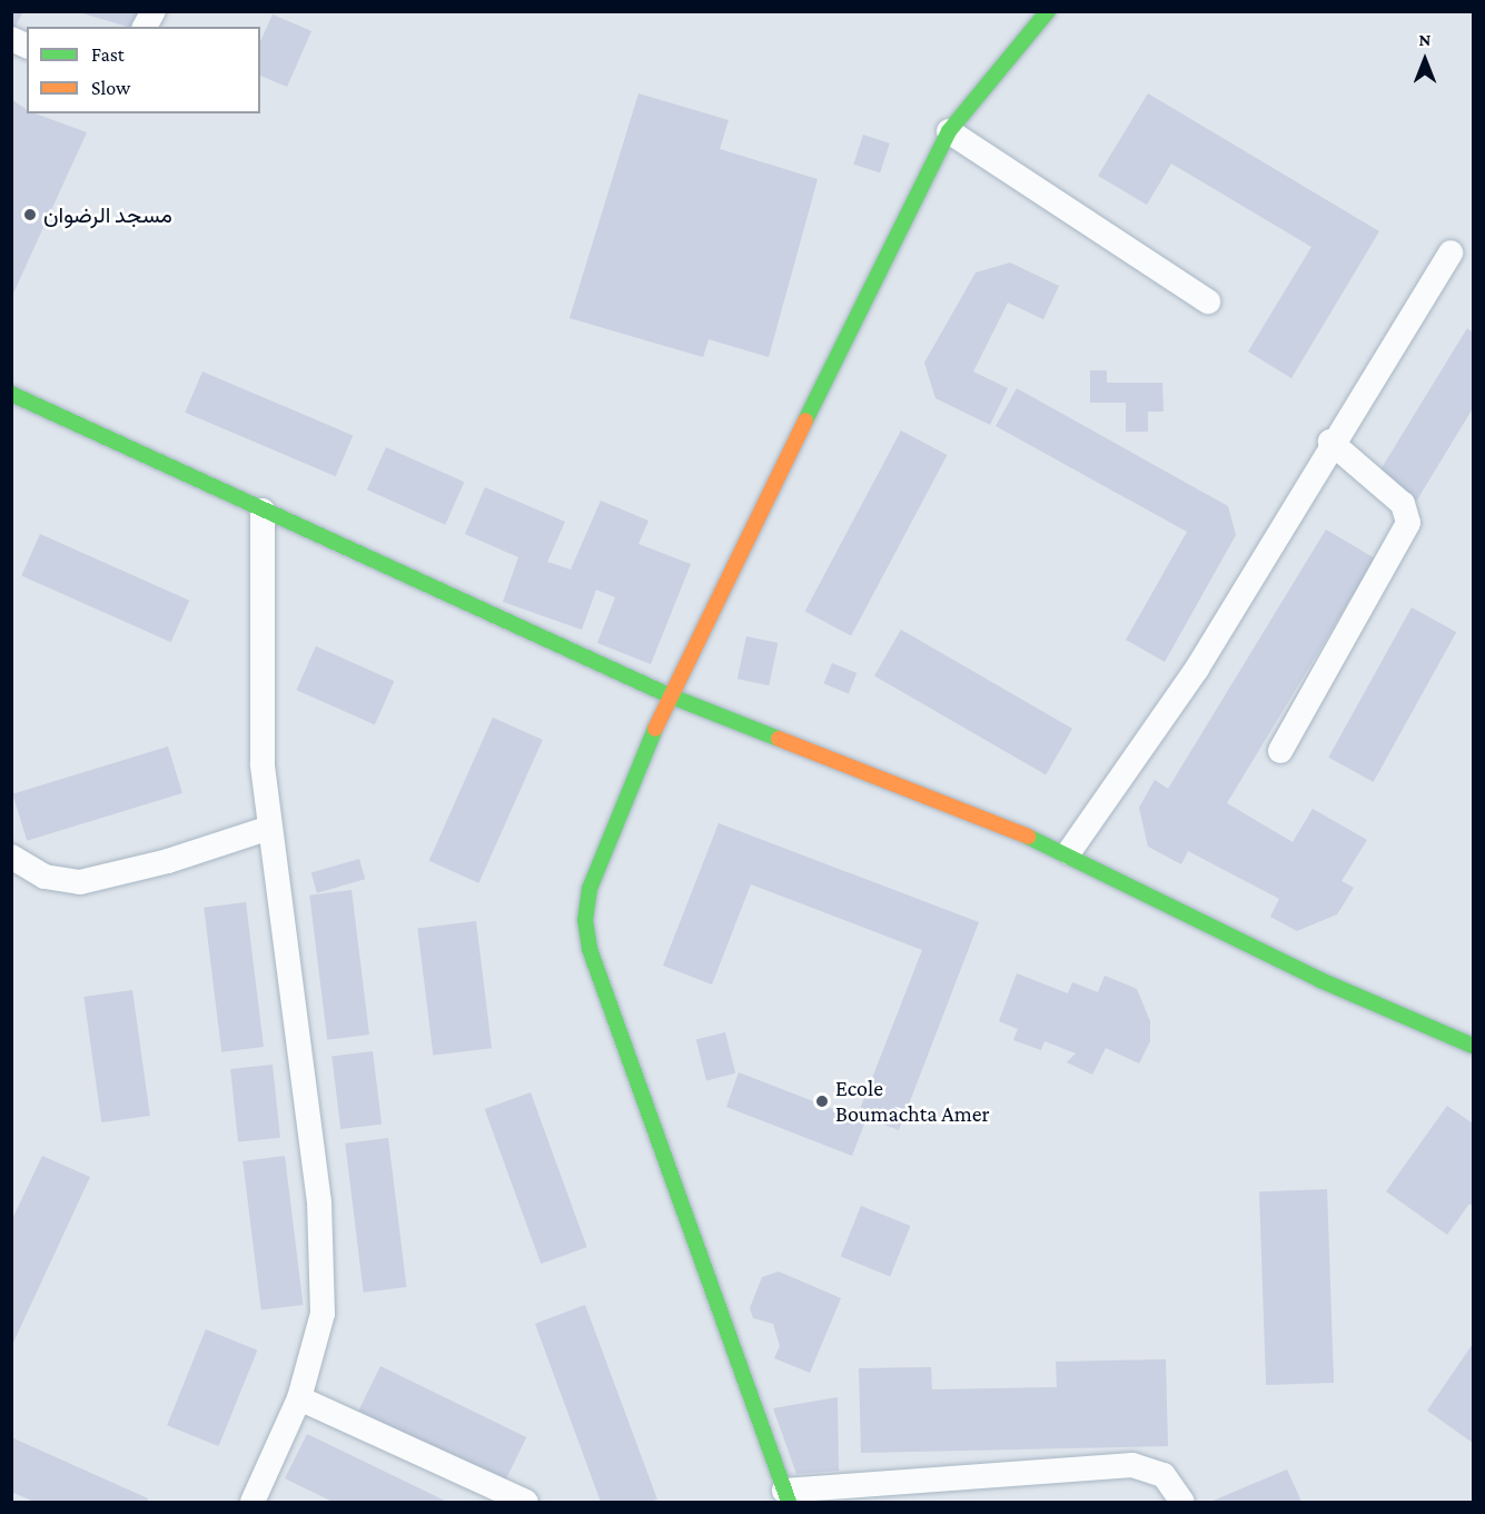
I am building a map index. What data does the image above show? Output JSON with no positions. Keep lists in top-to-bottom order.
{
  "places": ["مسجد الرضوان", "Ecole Boumachta Amer"],
  "legend": ["Fast", "Slow"],
  "north": "top"
}
